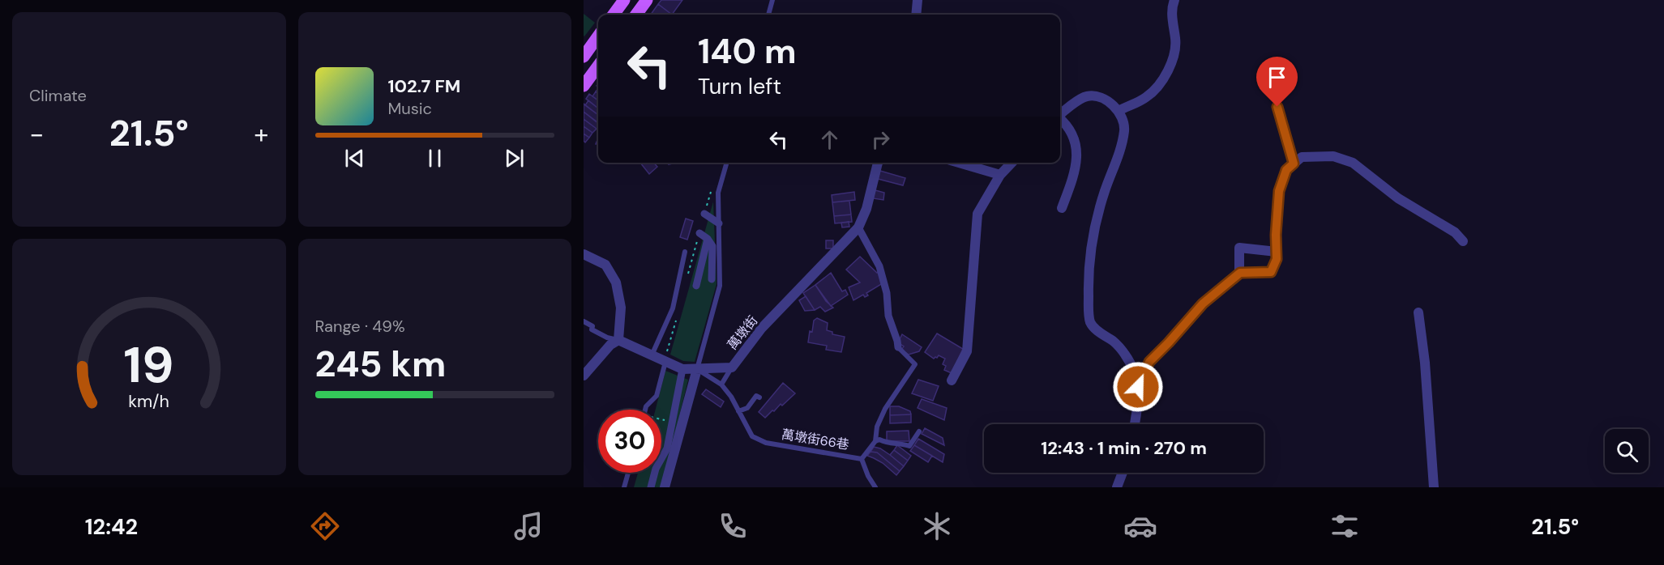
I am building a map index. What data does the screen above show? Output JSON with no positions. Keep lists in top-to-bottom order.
{
  "streets": {
    "street": ["萬墩街"],
    "lane": ["萬墩街66巷"]
  },
  "crossings": [
    ["萬墩街", "萬墩街66巷"]
  ],
  "page": {
    "tile": [
      "Climate",
      ["Range · 49%", "245 km"]
    ],
    "turn": ["140 m", "Turn left"],
    "song": ["102.7 FM", "Music"],
    "heat": ["−", "21.5°", "+"],
    "limit": "30",
    "trip": "12:43 · 1 min · 270 m",
    "tabs": ["12:42", "21.5°"],
    "gauge": ["19", "km/h"]
  }
}
